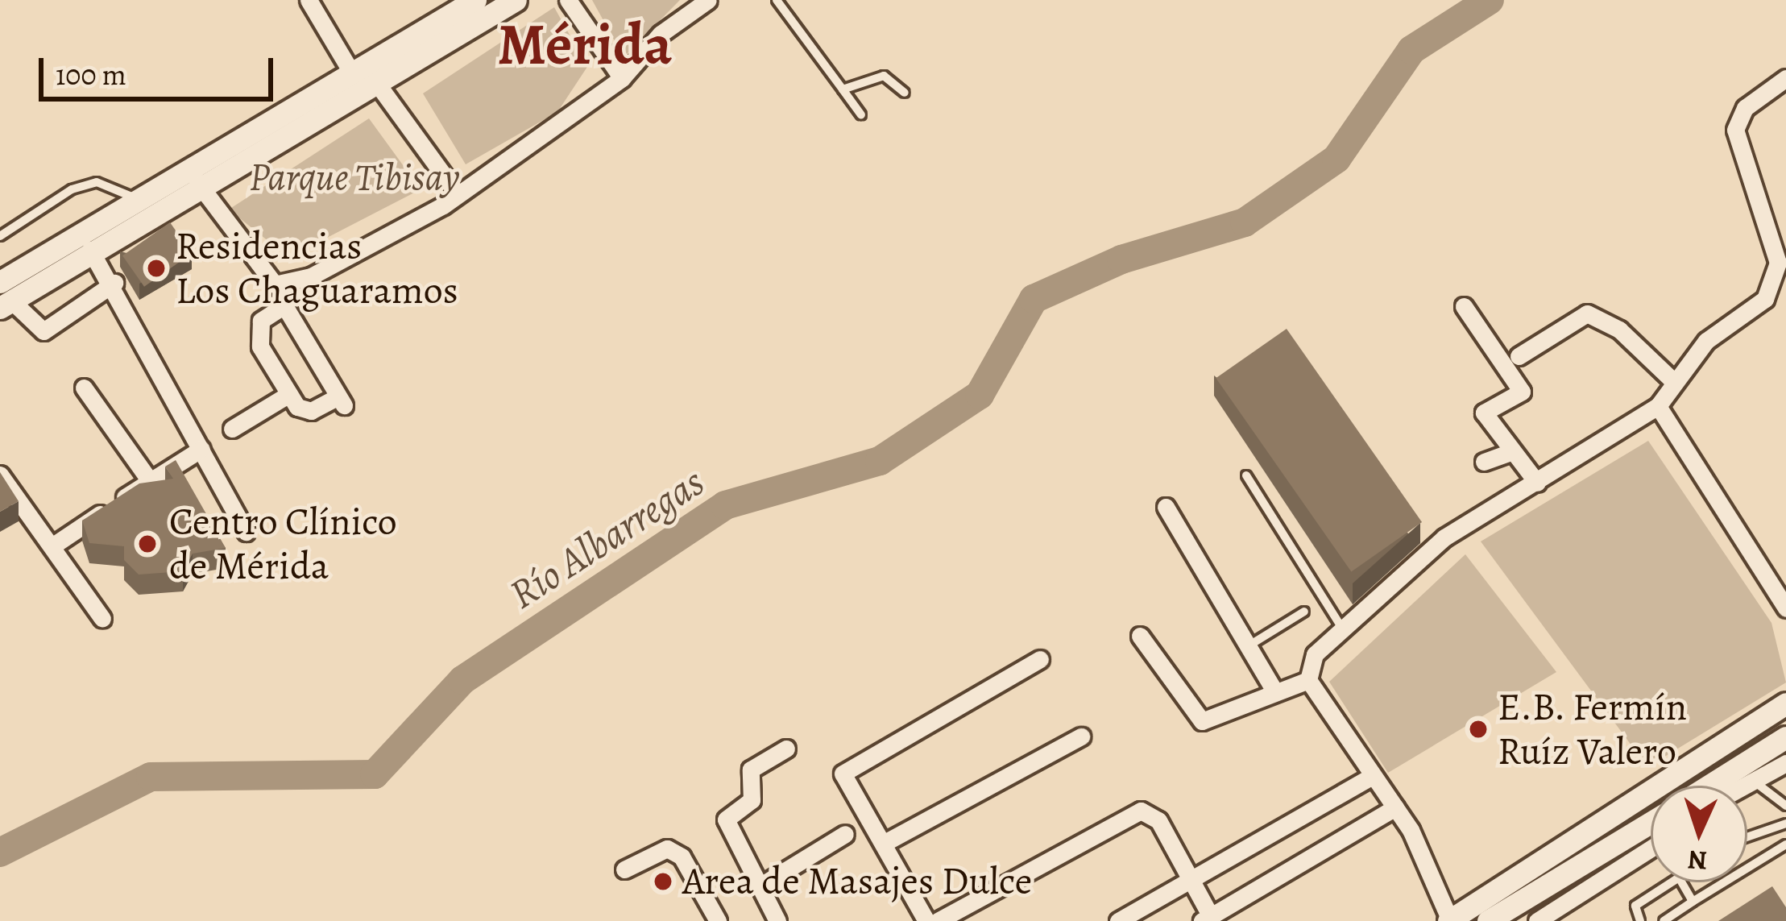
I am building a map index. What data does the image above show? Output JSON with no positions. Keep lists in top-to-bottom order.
{
  "districts": ["Mérida"],
  "water": ["Río Albarregas"],
  "parks": ["Parque Tibisay"],
  "places": [
    "Residencias Los Chaguaramos",
    "Centro Clínico de Mérida",
    "E.B. Fermín Ruíz Valero",
    "Area de Masajes Dulce"
  ],
  "scale_bar": "100 m",
  "north": "bottom"
}
